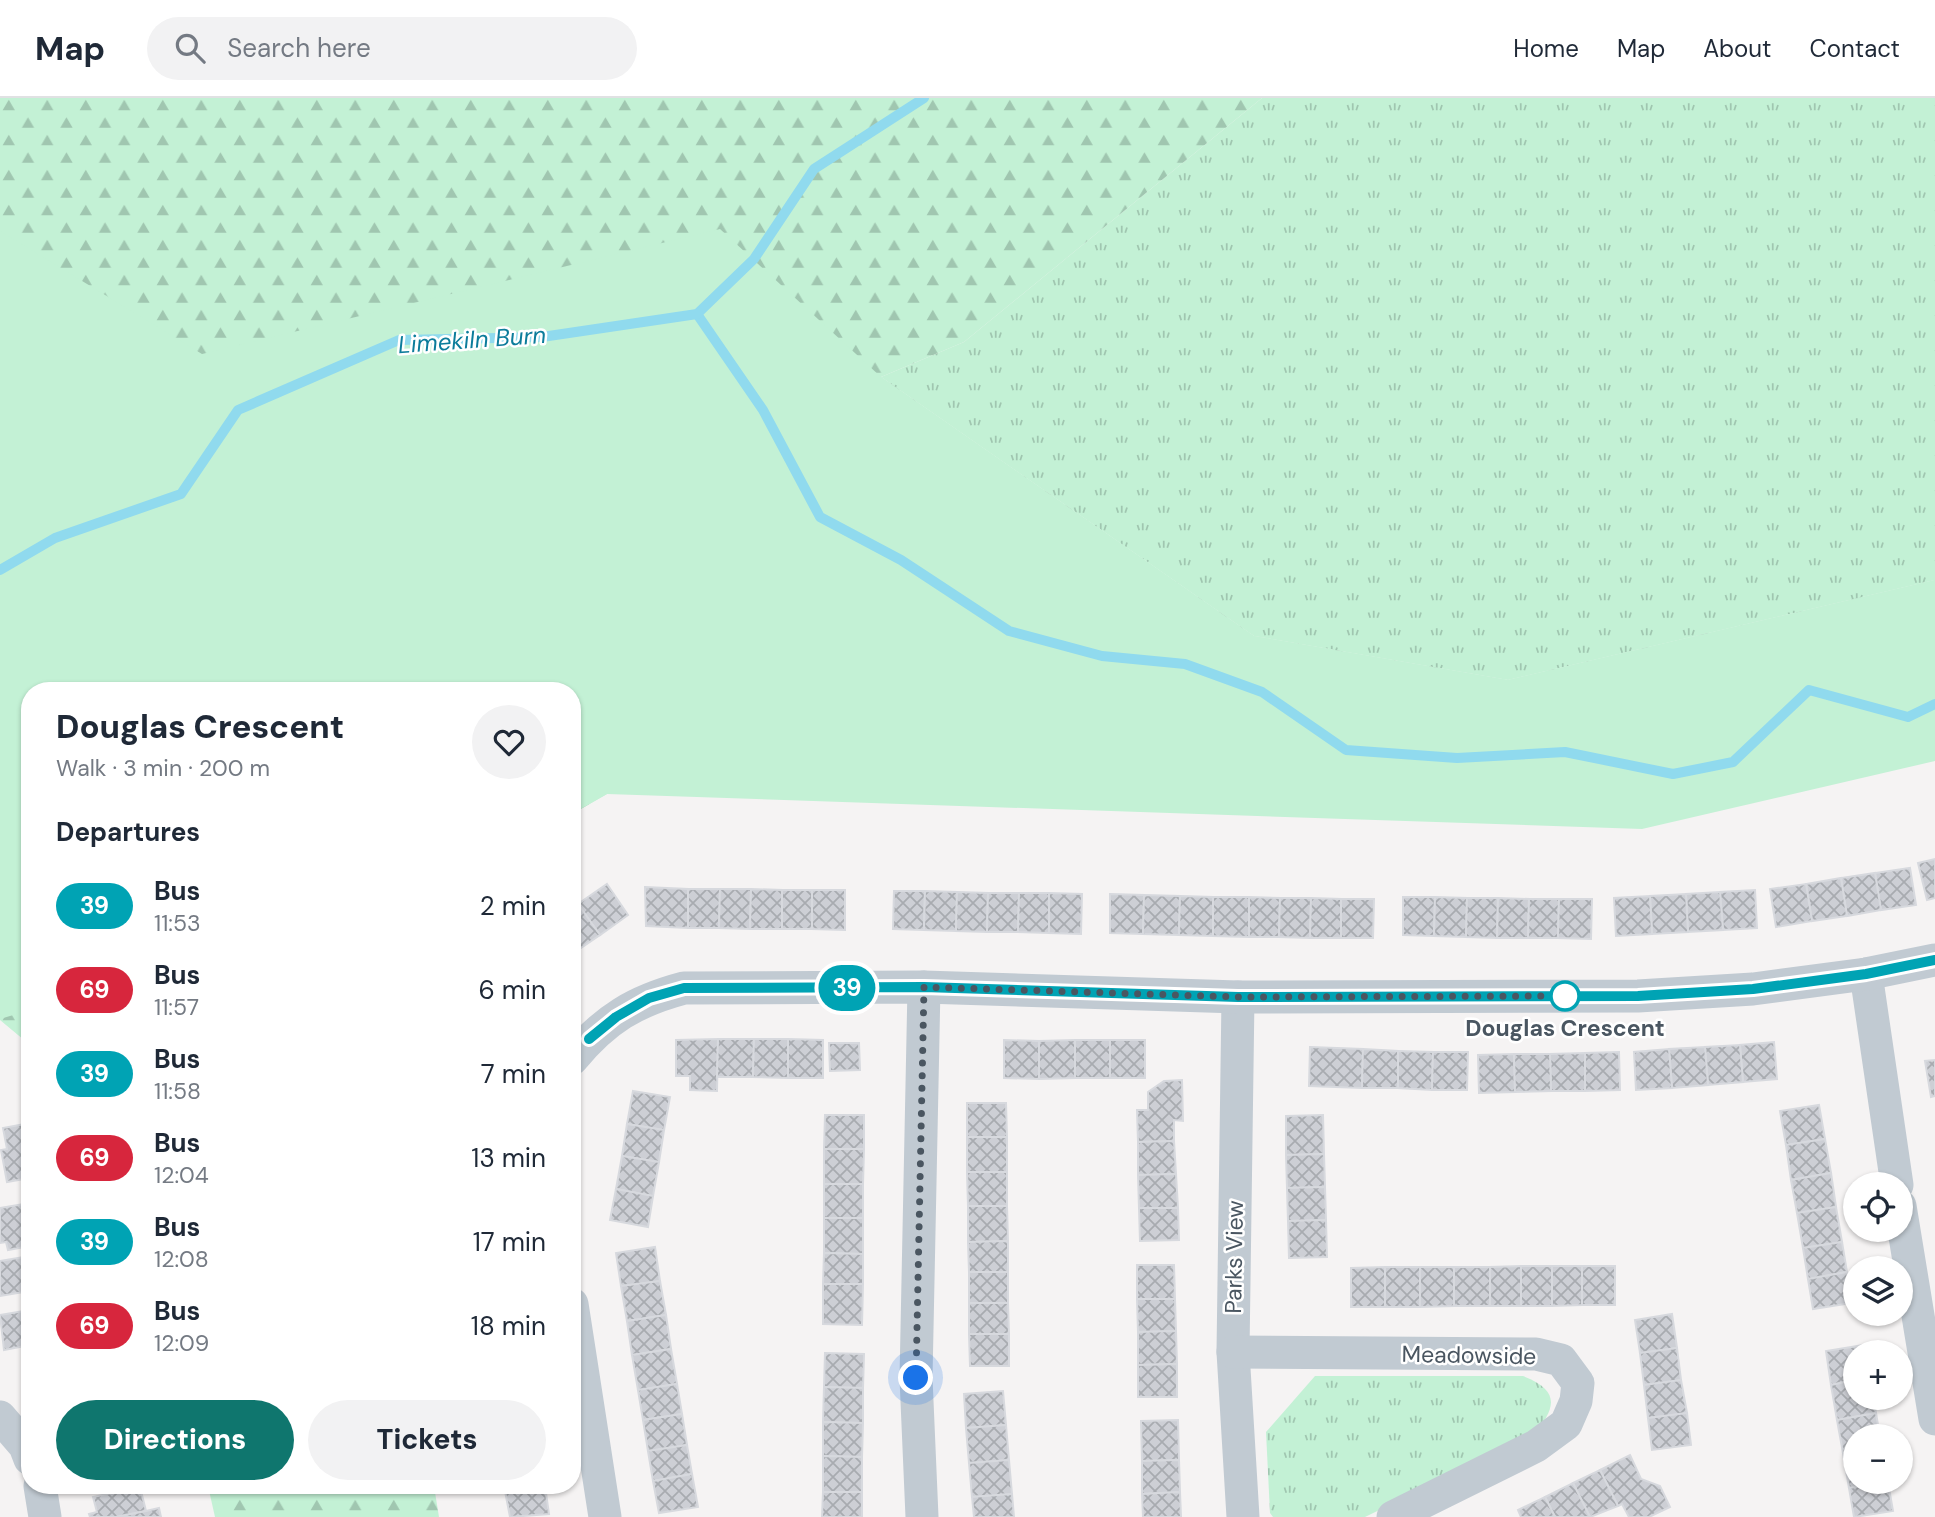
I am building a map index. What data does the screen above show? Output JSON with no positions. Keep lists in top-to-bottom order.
{
  "streets": {
    "street": ["Parks View", "Meadowside"]
  },
  "crossings": [
    ["Parks View", "Meadowside"]
  ],
  "water": ["Limekiln Burn"],
  "places": ["Douglas Crescent"],
  "lines": ["bus line 39"],
  "page": {
    "header": "Map",
    "search": "Search here",
    "nav": [
      "Home",
      "Map",
      "About",
      "Contact"
    ],
    "on_map": "39",
    "heading": [
      ["Douglas Crescent", "Walk · 3 min · 200 m"],
      "Departures"
    ],
    "list": [
      {
        "mark": "39",
        "name": "Bus",
        "note": "11:53",
        "value": "2 min"
      },
      {
        "mark": "69",
        "name": "Bus",
        "note": "11:57",
        "value": "6 min"
      },
      {
        "mark": "39",
        "name": "Bus",
        "note": "11:58",
        "value": "7 min"
      },
      {
        "mark": "69",
        "name": "Bus",
        "note": "12:04",
        "value": "13 min"
      },
      {
        "mark": "39",
        "name": "Bus",
        "note": "12:08",
        "value": "17 min"
      },
      {
        "mark": "69",
        "name": "Bus",
        "note": "12:09",
        "value": "18 min"
      }
    ],
    "map_buttons": ["+", "−"],
    "buttons": ["Directions", "Tickets"]
  }
}
